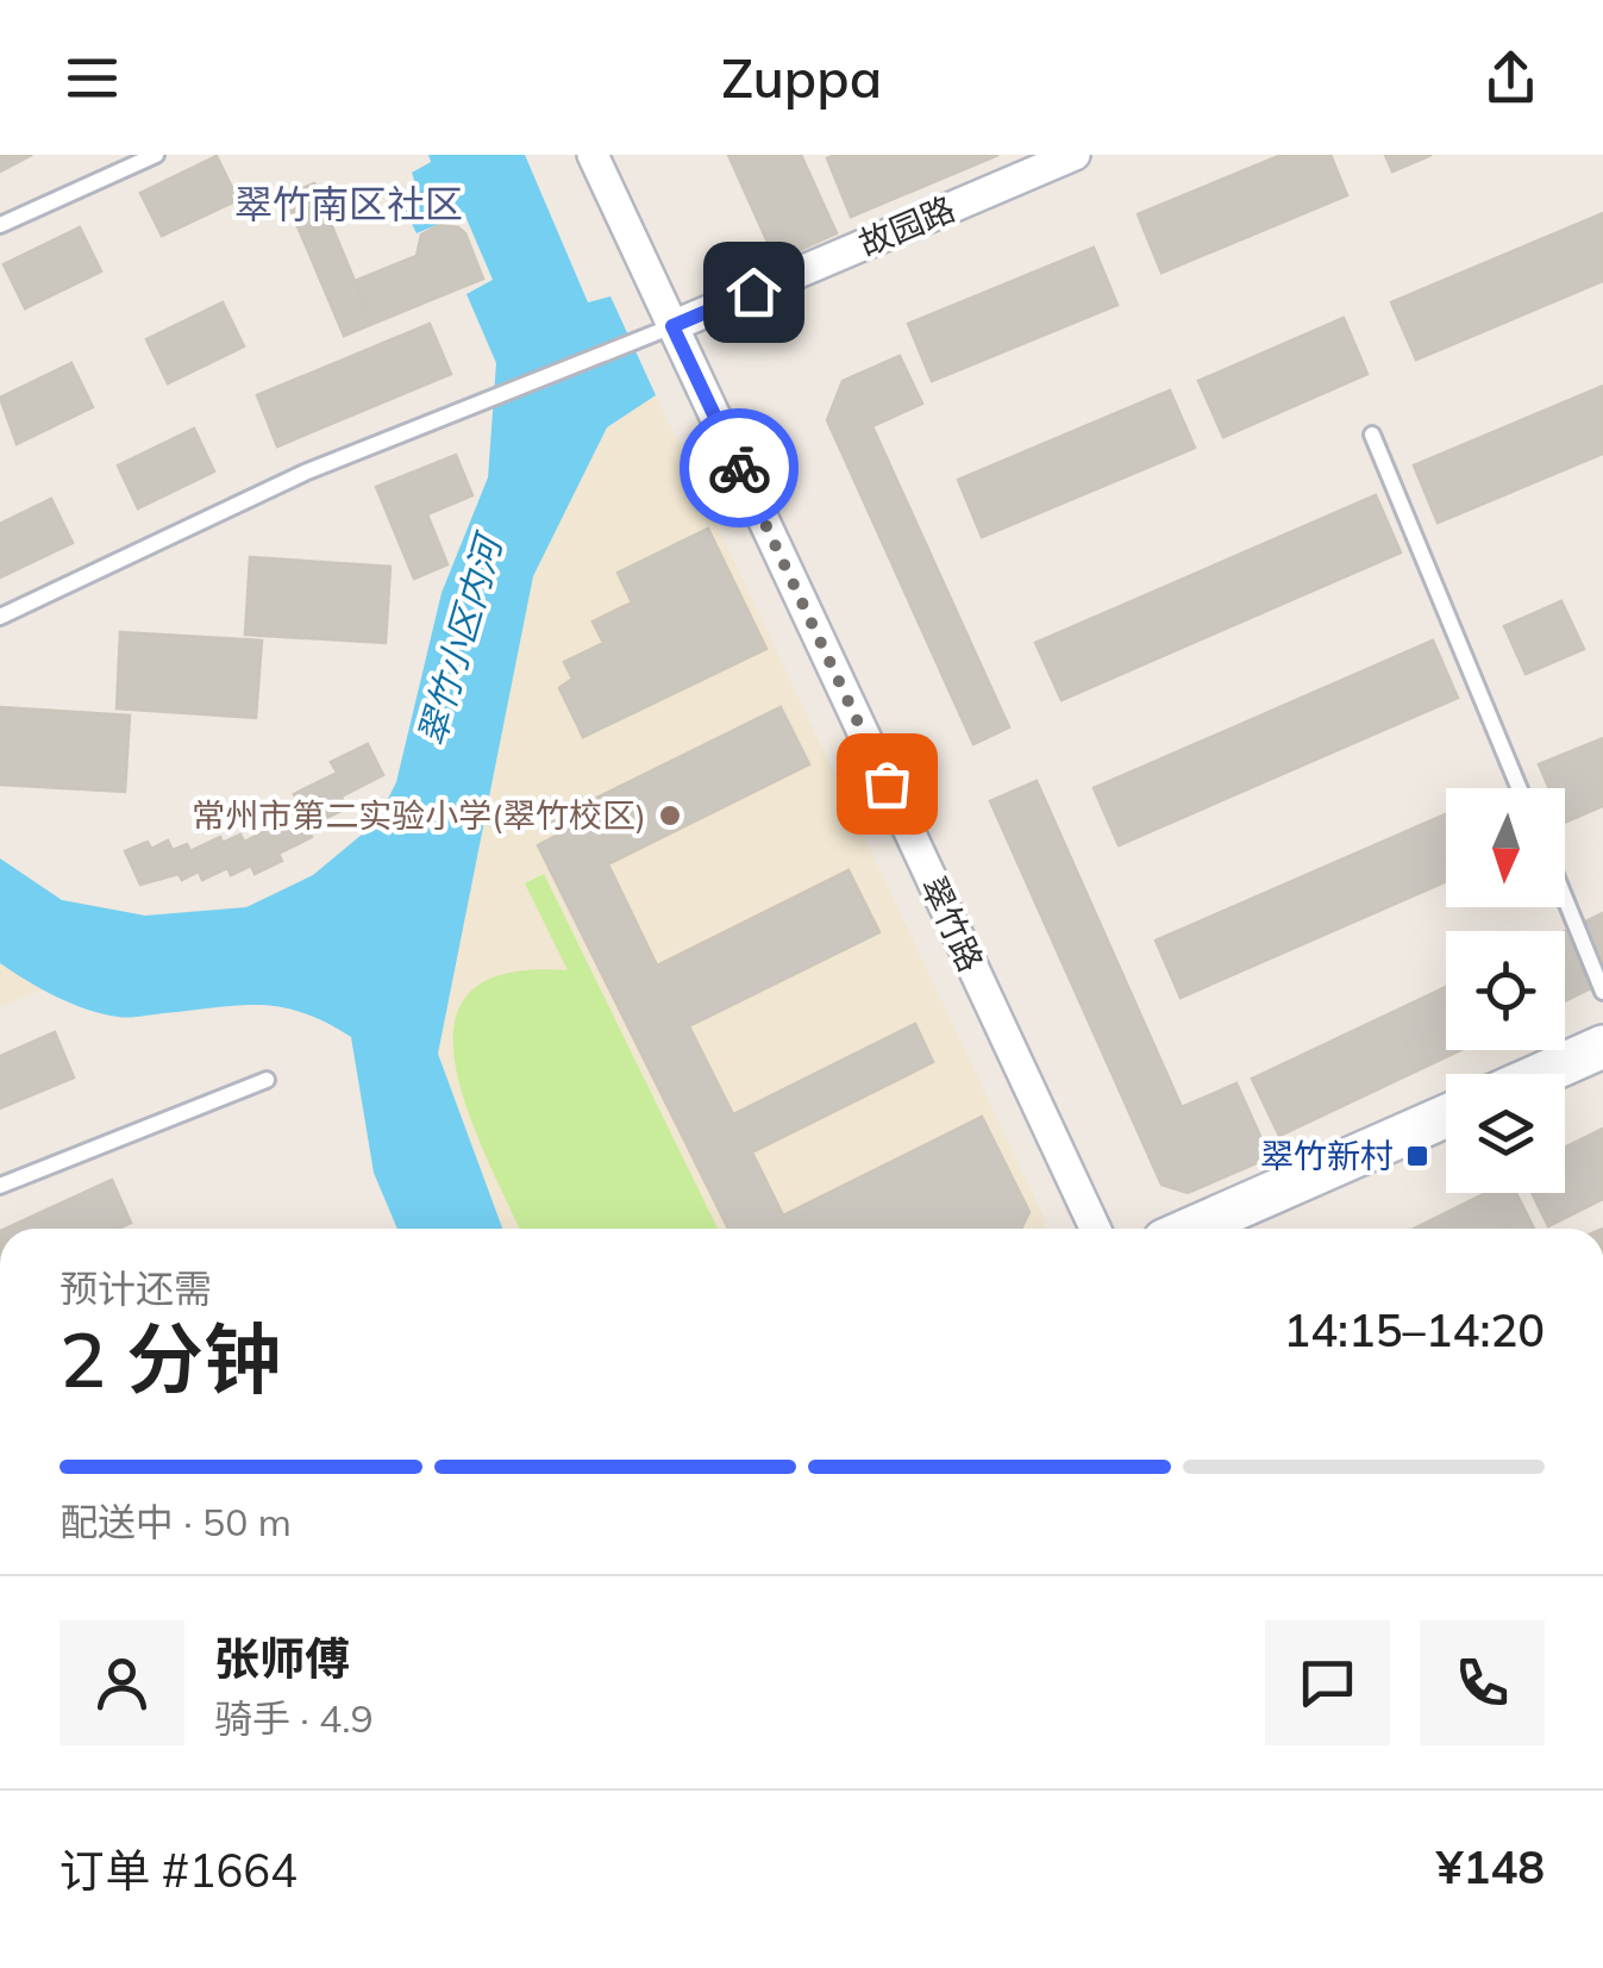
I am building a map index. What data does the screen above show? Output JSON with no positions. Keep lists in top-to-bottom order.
{
  "streets": {
    "street": ["故园路", "翠竹路"]
  },
  "crossings": [
    ["故园路", "翠竹路"]
  ],
  "districts": ["翠竹南区社区"],
  "water": ["翠竹小区内河"],
  "places": {
    "other": ["常州市第二实验小学(翠竹校区)"],
    "transit": ["翠竹新村"]
  },
  "north": "bottom",
  "page": {
    "header": "Zuppa",
    "heading": ["2 分钟", "预计还需", "14:15–14:20"],
    "panel": [
      "张师傅",
      "骑手 · 4.9",
      "订单 #1664",
      "¥148"
    ],
    "bar": "配送中 · 50 m"
  }
}
